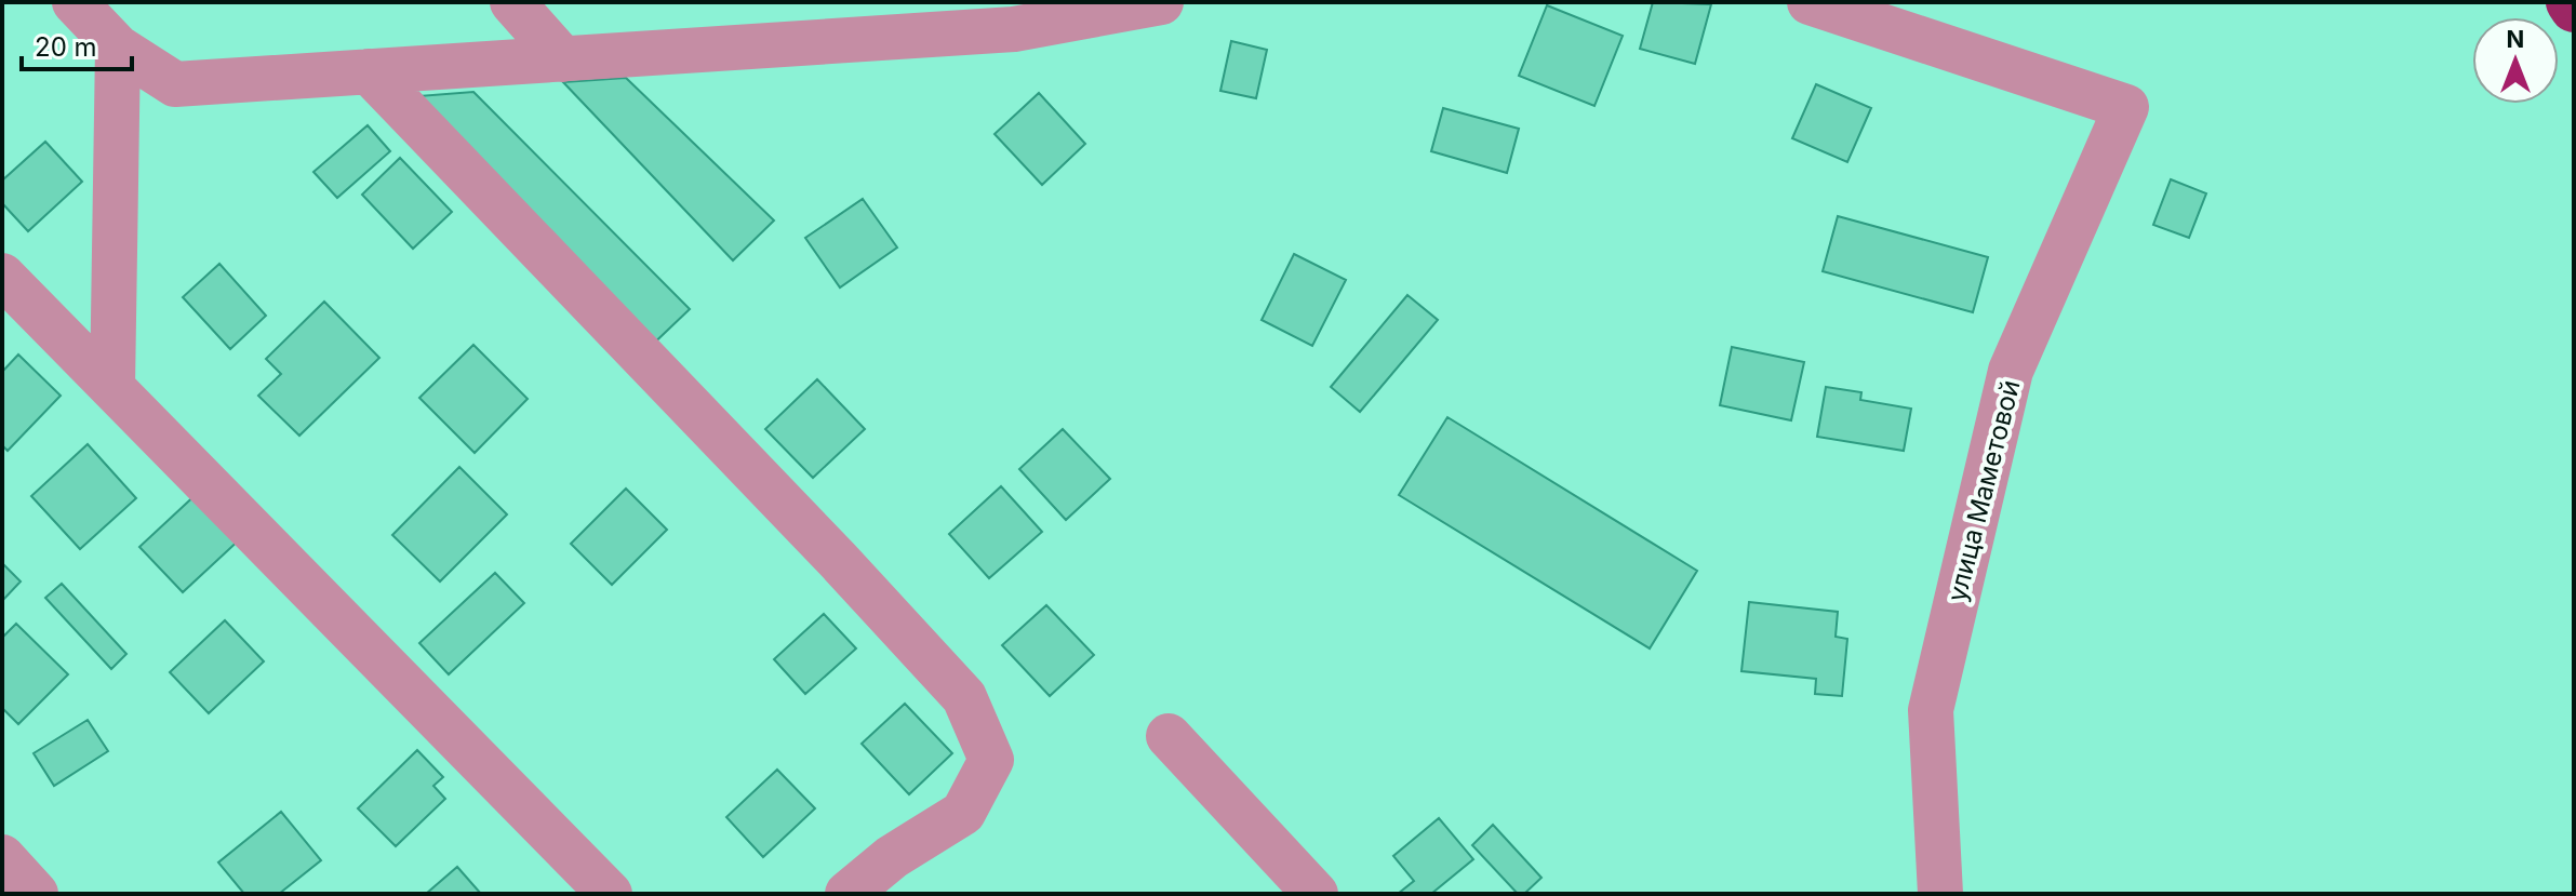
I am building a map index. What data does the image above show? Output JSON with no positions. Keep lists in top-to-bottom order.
{
  "streets": {
    "street": ["улица Маметовой"]
  },
  "scale_bar": "20 m",
  "north": "top"
}
